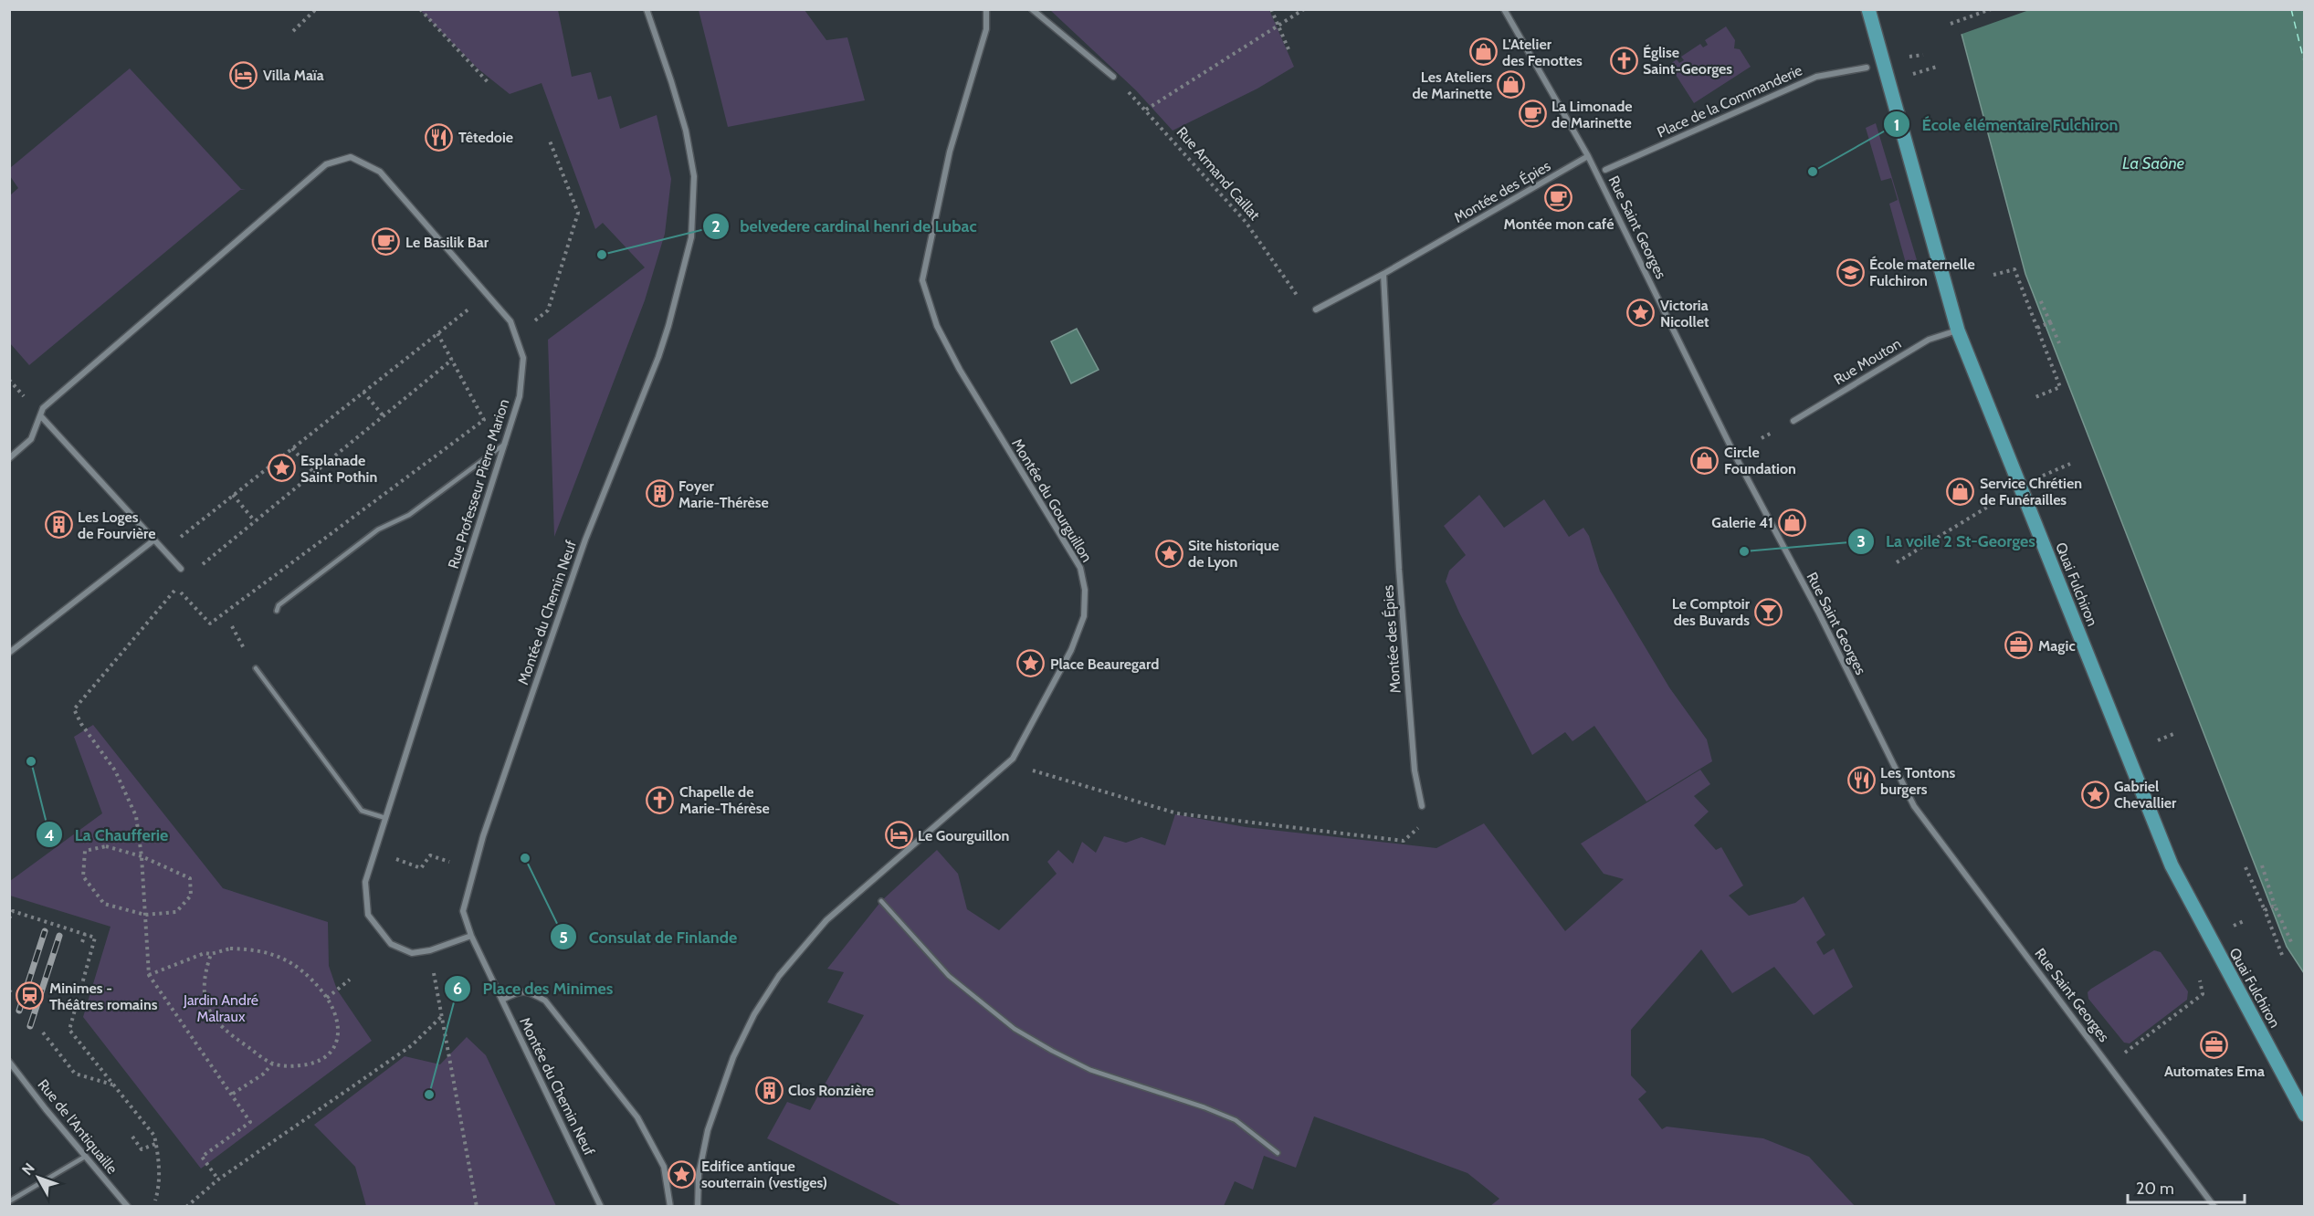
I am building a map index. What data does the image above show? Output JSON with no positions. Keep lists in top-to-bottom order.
{
  "streets": {
    "main road": ["Quai Fulchiron"],
    "street": [
      "Place de la Commanderie",
      "Montée des Épies",
      "Rue Saint Georges",
      "Rue Mouton",
      "Rue Professeur Pierre Marion",
      "Montée du Gourguillon",
      "Montée du Chemin Neuf",
      "Rue de l'Antiquaille"
    ],
    "path": ["Rue Armand Caillat"]
  },
  "crossings": [
    ["Montée des Épies", "Rue Saint Georges"],
    ["Rue Mouton", "Quai Fulchiron"],
    ["Rue Professeur Pierre Marion", "Montée du Chemin Neuf"]
  ],
  "water": ["La Saône"],
  "parks": ["Jardin André Malraux"],
  "places": {
    "shop": [
      "L'Atelier des Fenottes",
      "Les Ateliers de Marinette",
      "Circle Foundation",
      "Service Chrétien de Funérailles",
      "Galerie 41"
    ],
    "church": ["Église Saint-Georges", "Chapelle de Marie-Thérèse"],
    "hotel": ["Villa Maïa", "Le Gourguillon"],
    "cafe": ["La Limonade de Marinette", "Montée mon café", "Le Basilik Bar"],
    "restaurant": ["Têtedoie", "Les Tontons burgers"],
    "other": [
      "École élémentaire Fulchiron",
      "belvedere cardinal henri de Lubac",
      "La voile 2 St-Georges",
      "La Chaufferie",
      "Consulat de Finlande",
      "Place des Minimes"
    ],
    "school or university": ["École maternelle Fulchiron"],
    "place": [
      "Victoria Nicollet",
      "Esplanade Saint Pothin",
      "Site historique de Lyon",
      "Place Beauregard",
      "Gabriel Chevallier",
      "Edifice antique souterrain (vestiges)"
    ],
    "building": ["Foyer Marie-Thérèse", "Les Loges de Fourvière", "Clos Ronzière"],
    "bar": ["Le Comptoir des Buvards"],
    "office": ["Magic", "Automates Ema"],
    "station": ["Minimes - Théâtres romains"]
  },
  "scale_bar": "20 m",
  "north": "top left"
}
